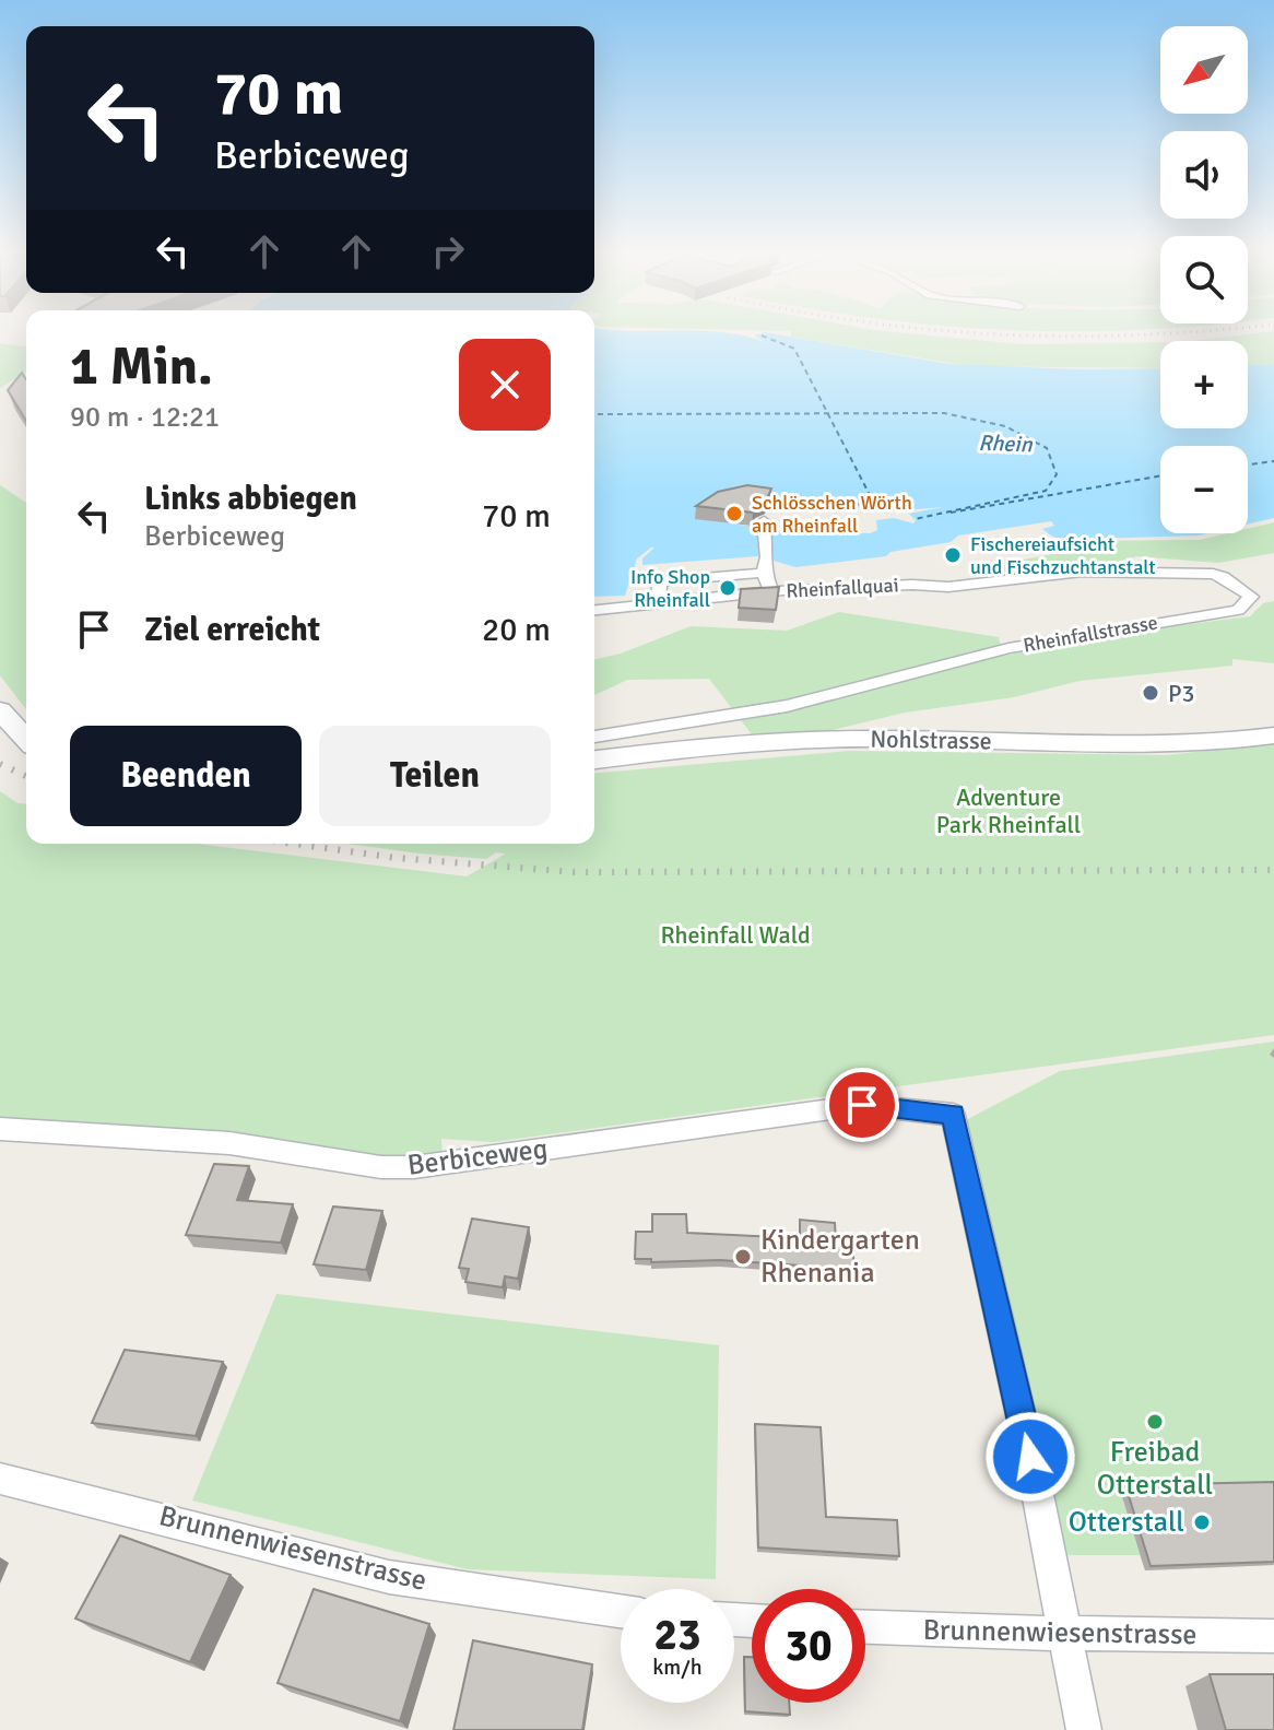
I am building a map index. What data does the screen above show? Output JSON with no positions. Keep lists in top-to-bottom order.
{
  "streets": {
    "street": [
      "Rheinfallquai",
      "Rheinfallstrasse",
      "Nohlstrasse",
      "Berbiceweg",
      "Brunnenwiesenstrasse"
    ]
  },
  "crossings": [
    ["Rheinfallquai", "Rheinfallstrasse"],
    ["Berbiceweg", "Brunnenwiesenstrasse"]
  ],
  "water": ["Rhein"],
  "parks": ["Adventure Park Rheinfall", "Rheinfall Wald"],
  "places": [
    "Schlösschen Wörth am Rheinfall",
    "Fischereiaufsicht und Fischzuchtanstalt",
    "Info Shop Rheinfall",
    "P3",
    "Kindergarten Rhenania",
    "Freibad Otterstall",
    "Otterstall"
  ],
  "north": "bottom left",
  "page": {
    "map_buttons": ["+", "−"],
    "turn": ["70 m", "Berbiceweg"],
    "heading": ["1 Min.", "90 m · 12:21"],
    "list": [
      {
        "name": "Links abbiegen",
        "note": "Berbiceweg",
        "value": "70 m"
      },
      {
        "name": "Ziel erreicht",
        "value": "20 m"
      }
    ],
    "buttons": ["Beenden", "Teilen"],
    "speed": "23 km/h",
    "limit": "30"
  }
}
